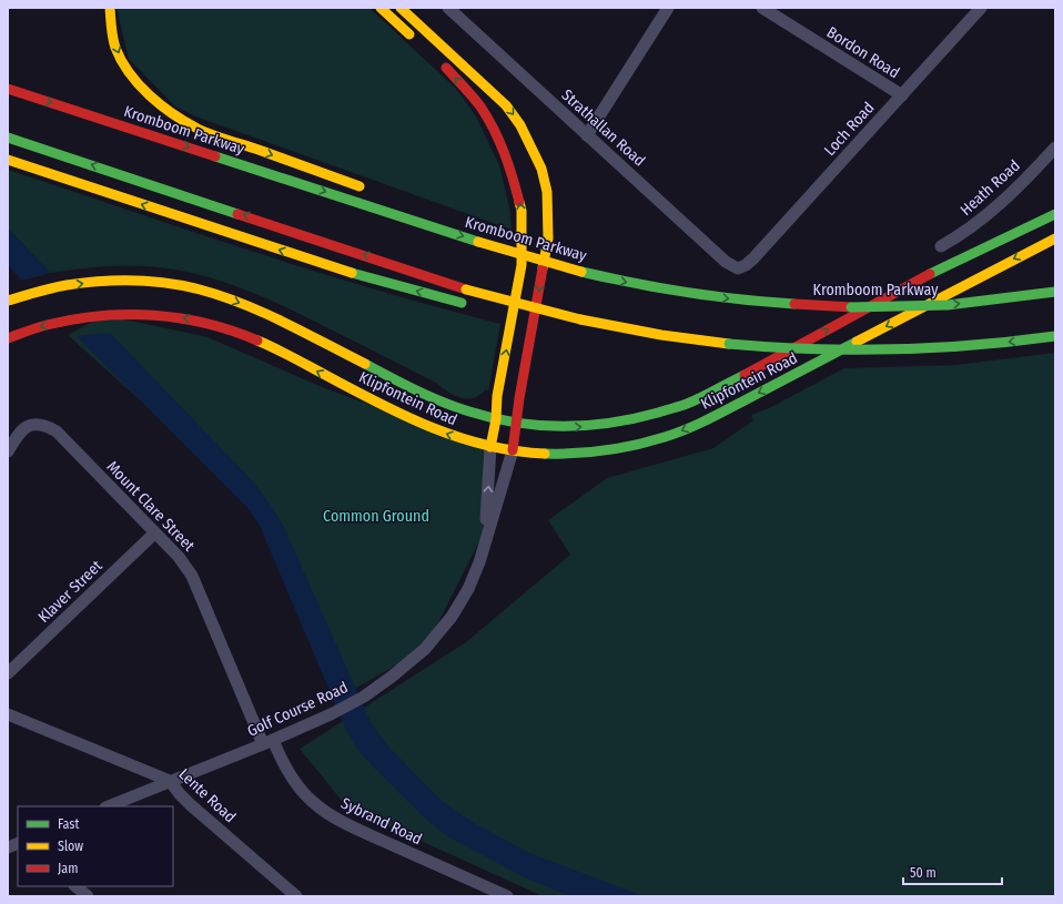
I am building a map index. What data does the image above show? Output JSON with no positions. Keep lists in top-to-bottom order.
{
  "streets": {
    "main road": ["Kromboom Parkway", "Klipfontein Road"],
    "street": [
      "Bordon Road",
      "Strathallan Road",
      "Loch Road",
      "Heath Road",
      "Mount Clare Street",
      "Klaver Street",
      "Golf Course Road",
      "Lente Road",
      "Sybrand Road"
    ]
  },
  "crossings": [
    ["Bordon Road", "Loch Road"],
    ["Strathallan Road", "Loch Road"],
    ["Klipfontein Road", "Golf Course Road"],
    ["Mount Clare Street", "Klaver Street"],
    ["Mount Clare Street", "Golf Course Road"],
    ["Mount Clare Street", "Sybrand Road"],
    ["Golf Course Road", "Lente Road"],
    ["Golf Course Road", "Sybrand Road"]
  ],
  "parks": ["Common Ground"],
  "legend": ["Fast", "Slow", "Jam"],
  "scale_bar": "50 m"
}
